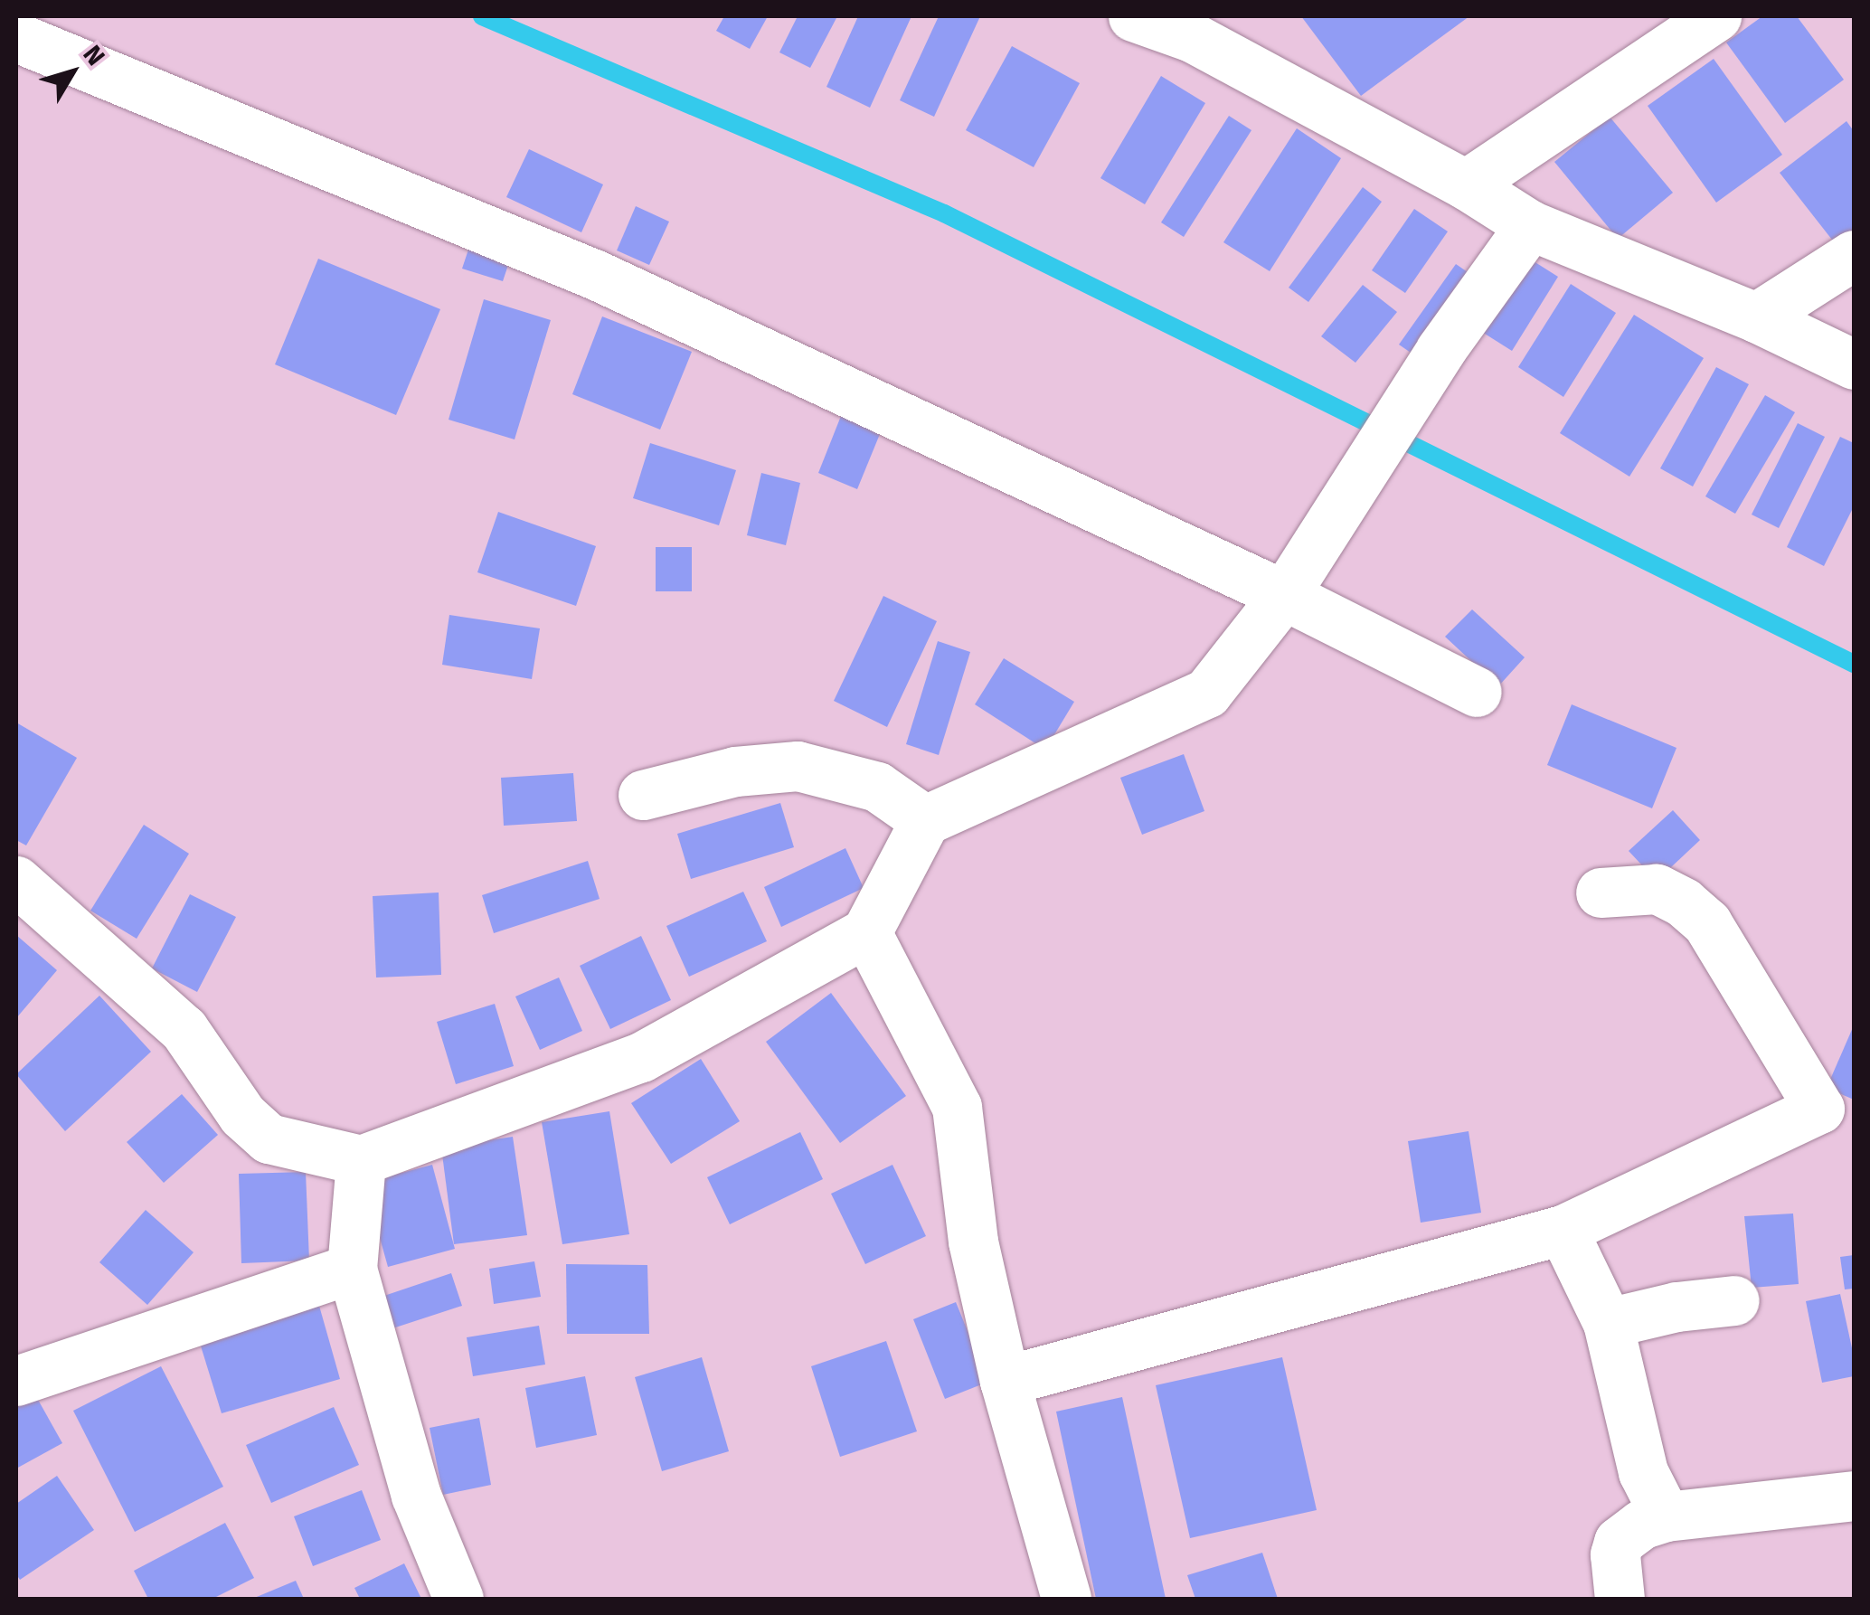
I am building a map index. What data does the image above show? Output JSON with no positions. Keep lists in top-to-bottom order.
{
  "north": "top right"
}
